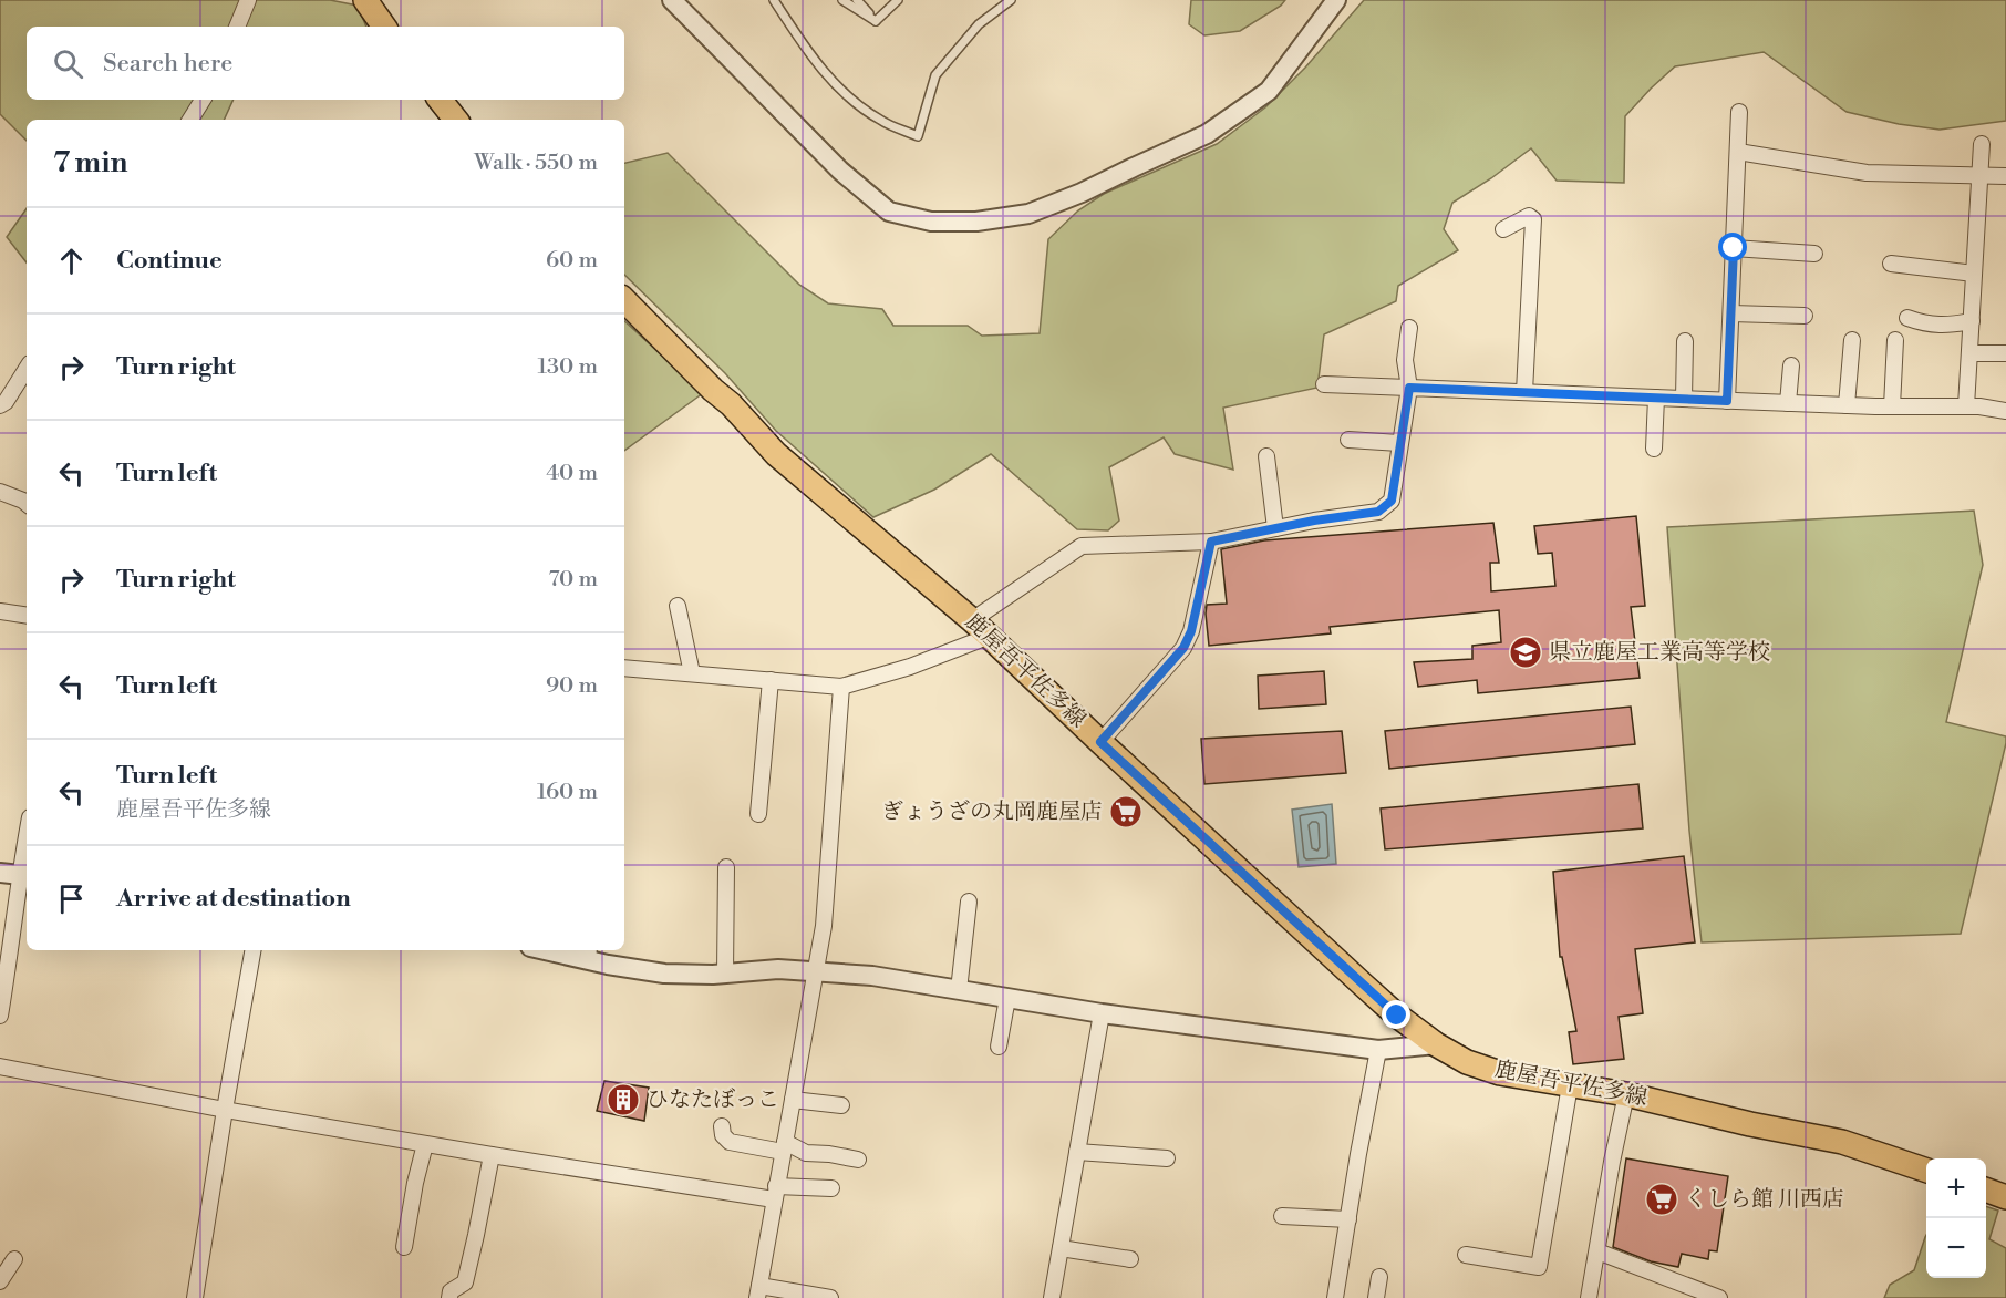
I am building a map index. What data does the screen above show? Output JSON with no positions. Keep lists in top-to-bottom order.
{
  "streets": {
    "main road": ["鹿屋吾平佐多線"]
  },
  "places": {
    "school or university": ["県立鹿屋工業高等学校"],
    "supermarket": ["ぎょうざの丸岡鹿屋店", "くしら館 川西店"],
    "building": ["ひなたぼっこ"]
  },
  "page": {
    "search": "Search here",
    "heading": ["7 min", "Walk · 550 m"],
    "list": [
      ["Continue", "60 m"],
      ["Turn right", "130 m"],
      ["Turn left", "40 m"],
      ["Turn right", "70 m"],
      ["Turn left", "90 m"],
      ["Turn left", "鹿屋吾平佐多線", "160 m"],
      "Arrive at destination"
    ],
    "map_buttons": ["+", "−"]
  }
}
